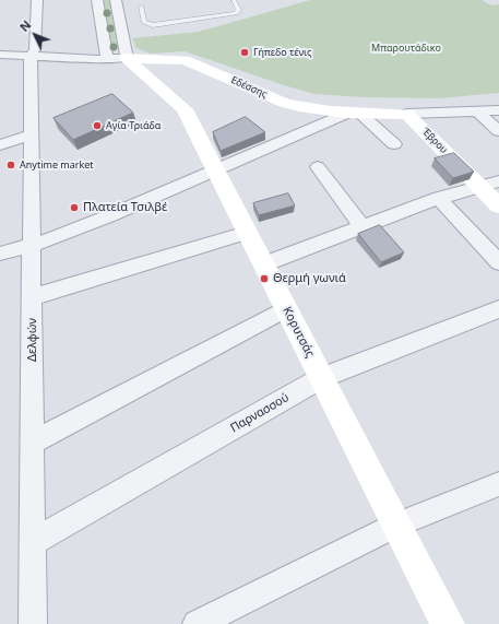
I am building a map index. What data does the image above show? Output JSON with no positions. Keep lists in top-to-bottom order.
{
  "streets": {
    "street": [
      "Εδέσσης",
      "Έβρου",
      "Κορυτσάς",
      "Δελφών",
      "Παρνασσού"
    ]
  },
  "crossings": [
    ["Εδέσσης", "Έβρου"],
    ["Εδέσσης", "Κορυτσάς"],
    ["Εδέσσης", "Δελφών"],
    ["Κορυτσάς", "Παρνασσού"],
    ["Δελφών", "Παρνασσού"]
  ],
  "parks": ["Μπαρουτάδικο"],
  "places": [
    "Γήπεδο τένις",
    "Αγία Τριάδα",
    "Anytime market",
    "Πλατεία Τσιλβέ",
    "Θερμή γωνιά"
  ],
  "north": "top left"
}
